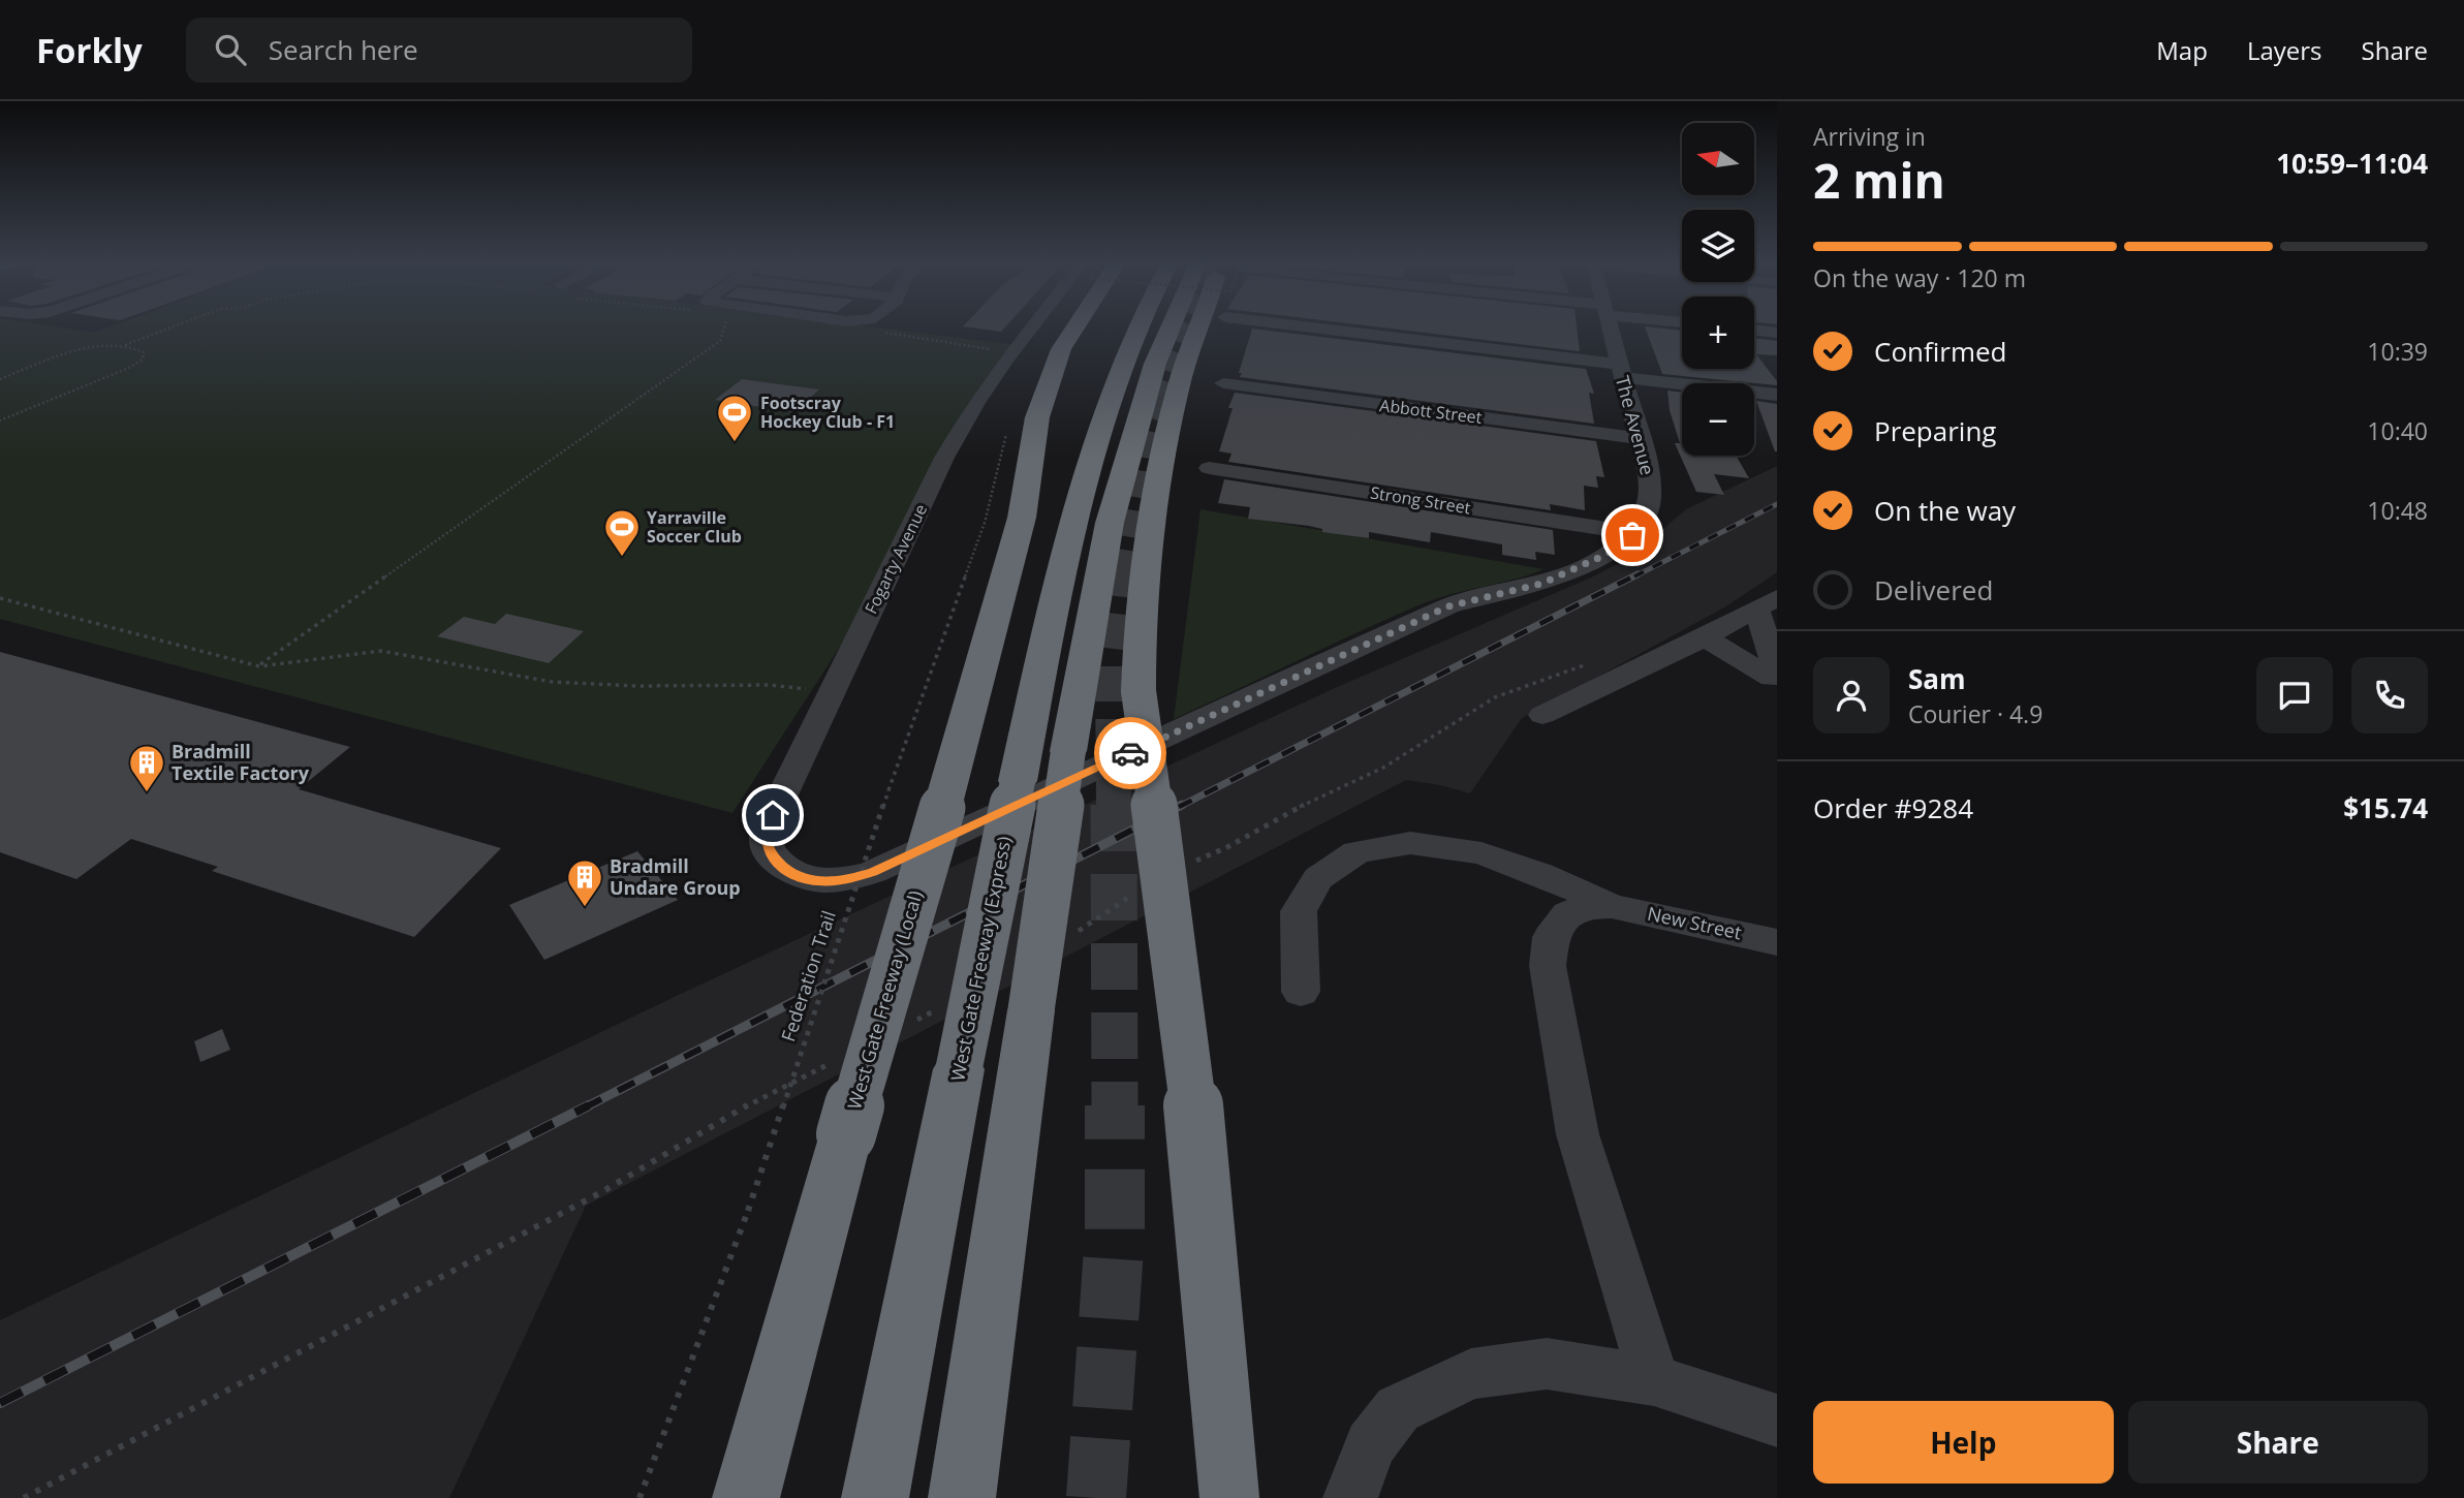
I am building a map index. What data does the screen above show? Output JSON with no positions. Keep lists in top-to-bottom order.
{
  "streets": {
    "highway": ["West Gate Freeway (Express)", "West Gate Freeway (Local)"],
    "street": [
      "Abbott Street",
      "The Avenue",
      "Strong Street",
      "Fogarty Avenue",
      "New Street"
    ],
    "path": ["Federation Trail"]
  },
  "crossings": [
    ["Abbott Street", "The Avenue"],
    ["The Avenue", "Strong Street"],
    ["The Avenue", "Fogarty Avenue"]
  ],
  "places": {
    "sports": ["Footscray Hockey Club - F1", "Yarraville Soccer Club"],
    "building": ["Bradmill Textile Factory", "Bradmill Undare Group"]
  },
  "north": "left",
  "page": {
    "header": "Forkly",
    "search": "Search here",
    "nav": ["Map", "Layers", "Share"],
    "heading": ["2 min", "Arriving in", "10:59–11:04"],
    "panel": [
      "Sam",
      "Courier · 4.9",
      "Order #9284",
      "$15.74"
    ],
    "map_buttons": ["+", "−"],
    "bar": "On the way · 120 m",
    "list": [
      ["Confirmed", "10:39"],
      ["Preparing", "10:40"],
      ["On the way", "10:48"],
      "Delivered"
    ],
    "buttons": ["Help", "Share"]
  }
}
